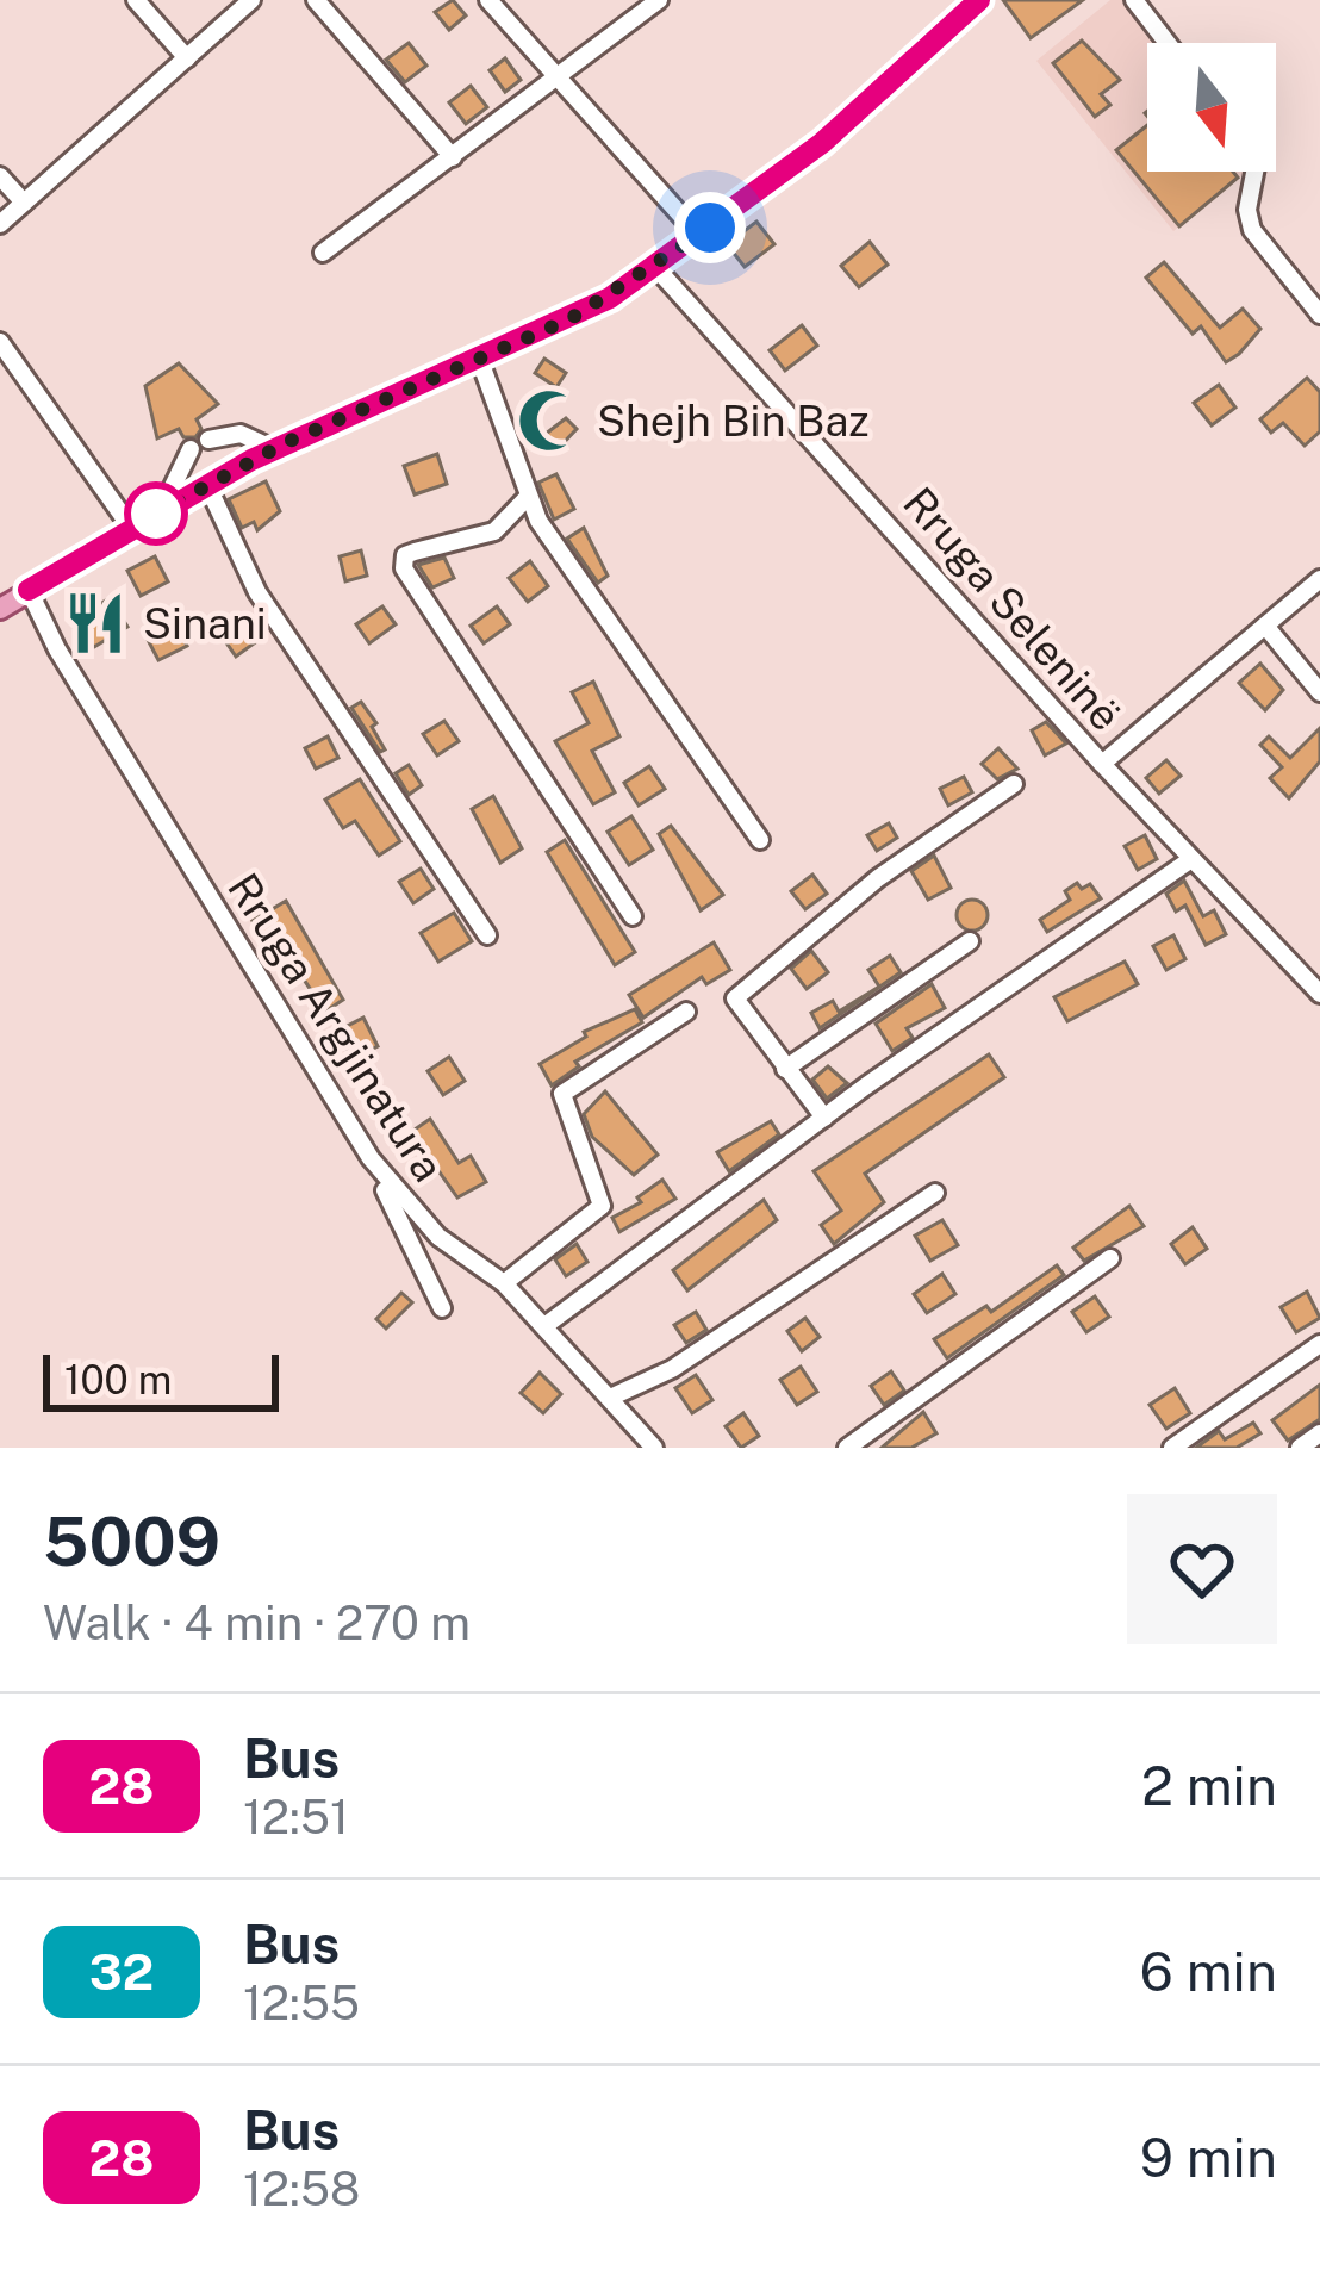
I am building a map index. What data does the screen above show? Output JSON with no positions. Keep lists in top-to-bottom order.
{
  "streets": {
    "street": ["Rruga Seleninë", "Rruga Argjinatura"]
  },
  "places": {
    "mosque": ["Shejh Bin Baz"],
    "restaurant": ["Sinani"]
  },
  "lines": ["bus line 28"],
  "scale_bar": "100 m",
  "north": "bottom",
  "page": {
    "scale": "100 m",
    "heading": ["5009", "Walk · 4 min · 270 m"],
    "list": [
      {
        "mark": "28",
        "name": "Bus",
        "note": "12:51",
        "value": "2 min"
      },
      {
        "mark": "32",
        "name": "Bus",
        "note": "12:55",
        "value": "6 min"
      },
      {
        "mark": "28",
        "name": "Bus",
        "note": "12:58",
        "value": "9 min"
      }
    ]
  }
}
